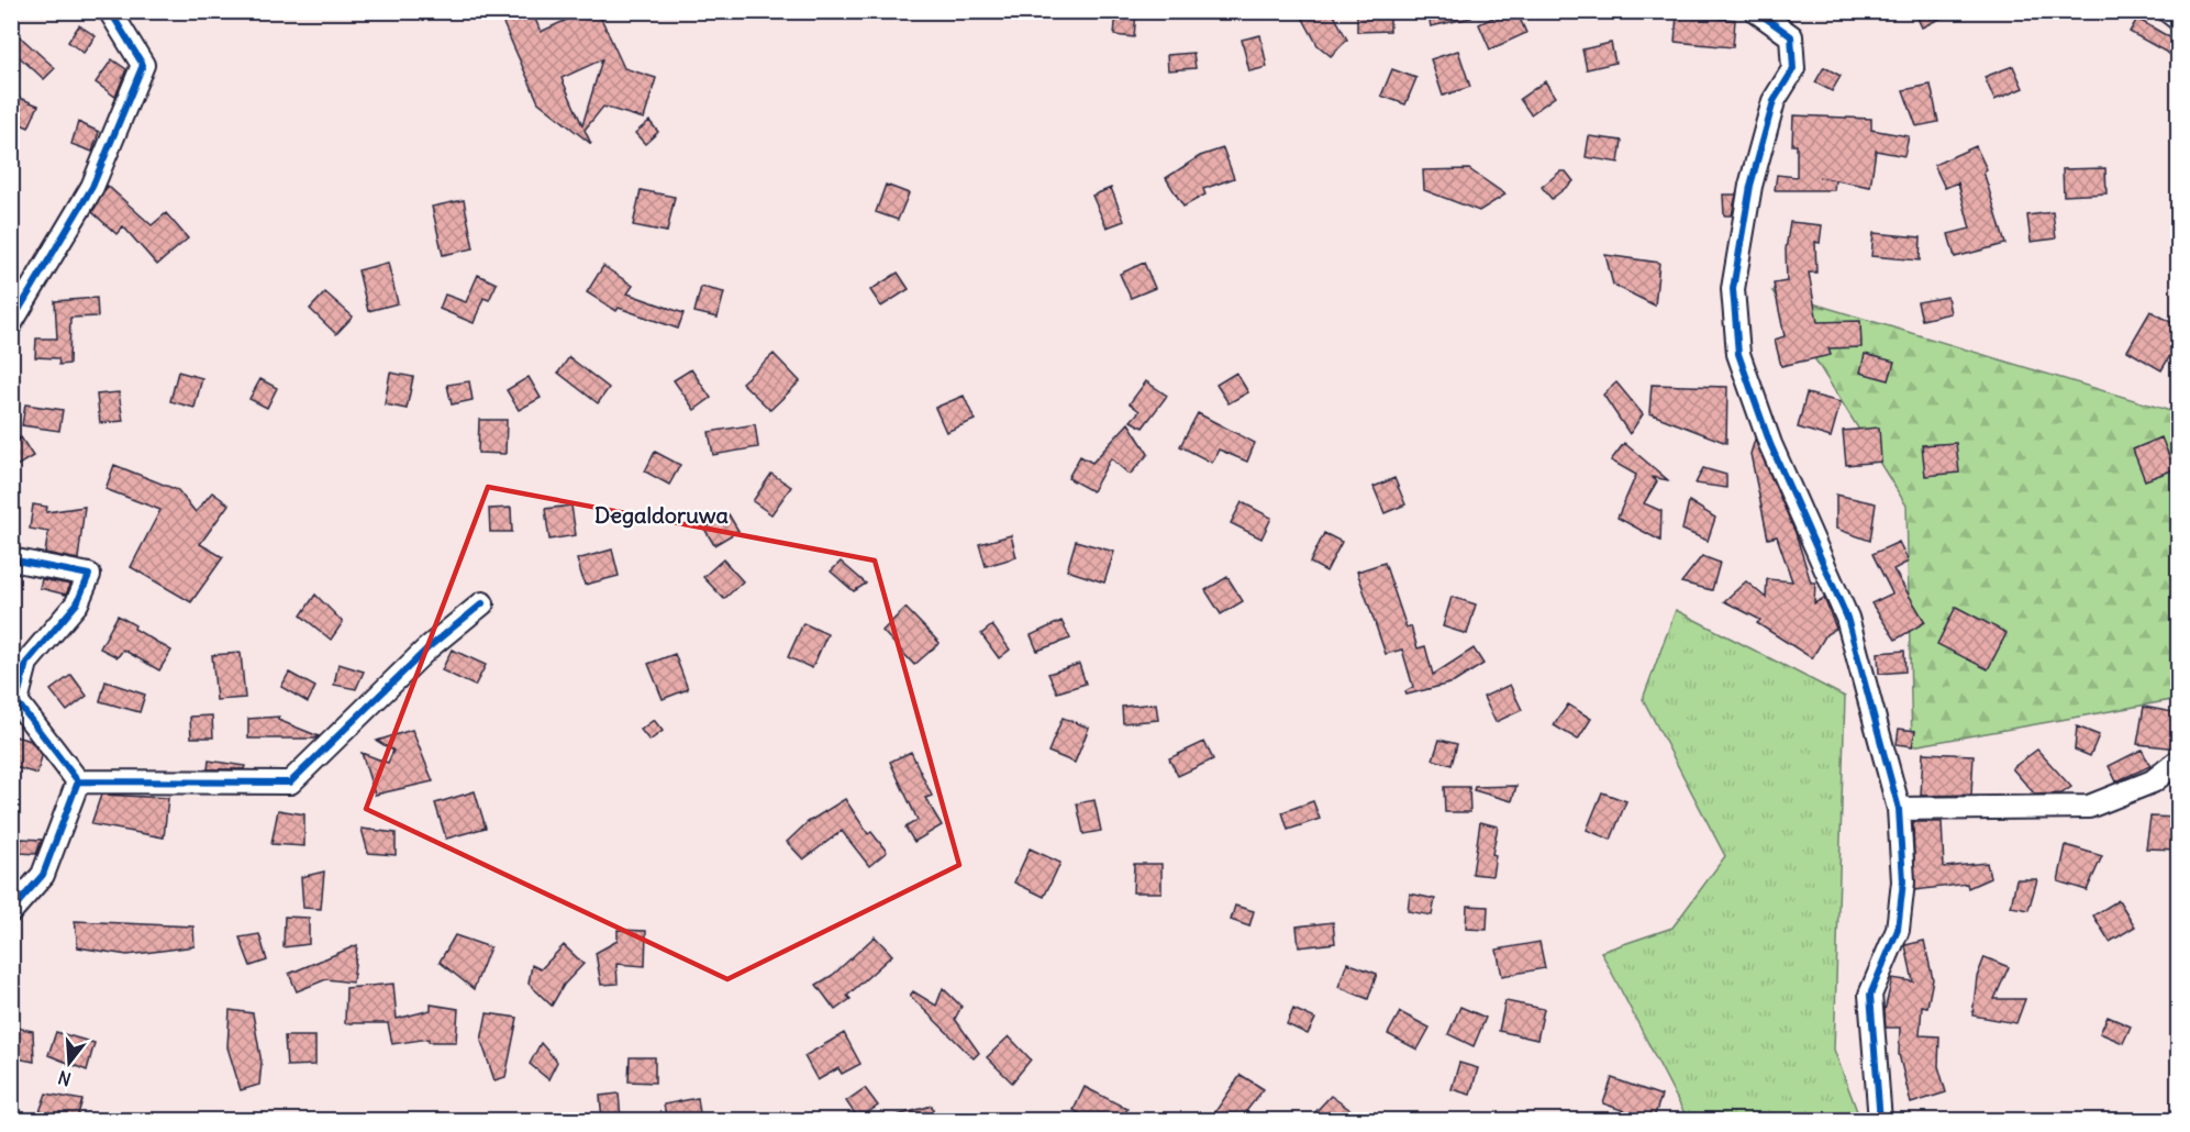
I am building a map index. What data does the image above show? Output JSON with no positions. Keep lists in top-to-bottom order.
{
  "districts": ["Degaldoruwa"],
  "north": "bottom"
}
